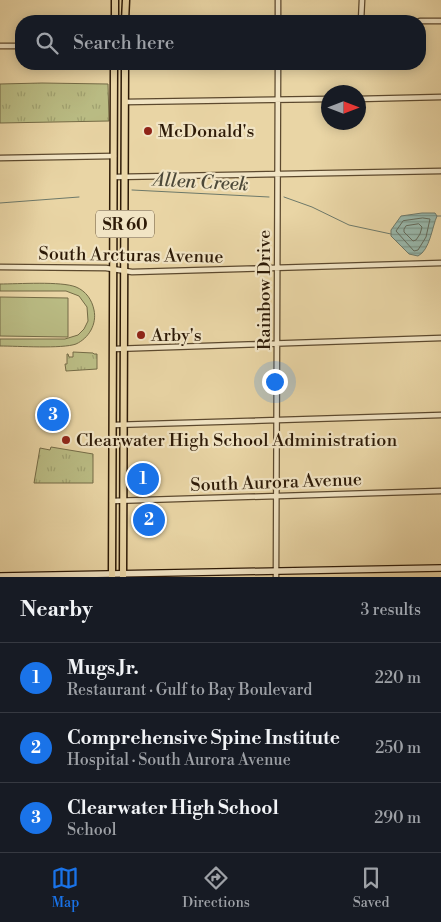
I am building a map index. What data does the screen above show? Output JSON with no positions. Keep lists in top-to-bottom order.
{
  "streets": {
    "main road": ["SR 60"],
    "street": ["South Arcturas Avenue", "Rainbow Drive", "South Aurora Avenue"]
  },
  "crossings": [
    ["SR 60", "South Arcturas Avenue"],
    ["SR 60", "South Aurora Avenue"],
    ["South Arcturas Avenue", "Rainbow Drive"],
    ["Rainbow Drive", "South Aurora Avenue"]
  ],
  "water": ["Allen Creek"],
  "places": ["McDonald's", "Arby's", "Clearwater High School Administration"],
  "north": "right",
  "page": {
    "search": "Search here",
    "pins": ["3", "1", "2"],
    "heading": ["Nearby", "3 results"],
    "list": [
      {
        "mark": "1",
        "name": "Mugs Jr.",
        "note": "Restaurant · Gulf to Bay Boulevard",
        "value": "220 m"
      },
      {
        "mark": "2",
        "name": "Comprehensive Spine Institute",
        "note": "Hospital · South Aurora Avenue",
        "value": "250 m"
      },
      {
        "mark": "3",
        "name": "Clearwater High School",
        "note": "School",
        "value": "290 m"
      }
    ],
    "nav": ["Map", "Directions", "Saved"]
  }
}
